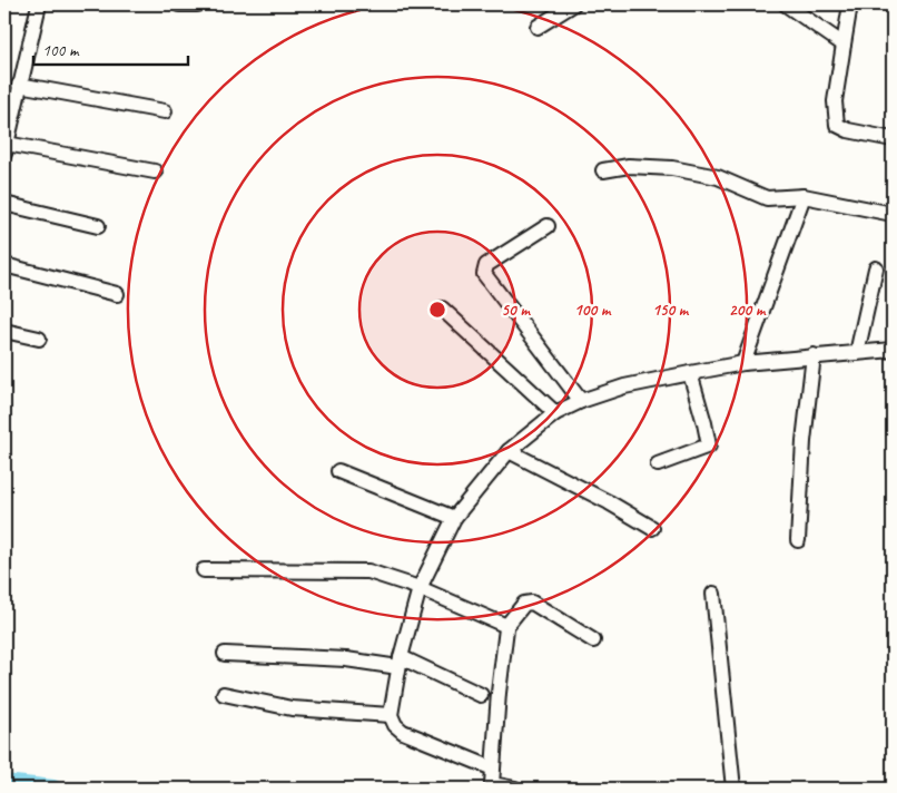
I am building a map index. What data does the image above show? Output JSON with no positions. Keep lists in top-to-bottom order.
{
  "scale_bar": "100 m",
  "rings": [
    "50 m",
    "100 m",
    "150 m",
    "200 m"
  ]
}
